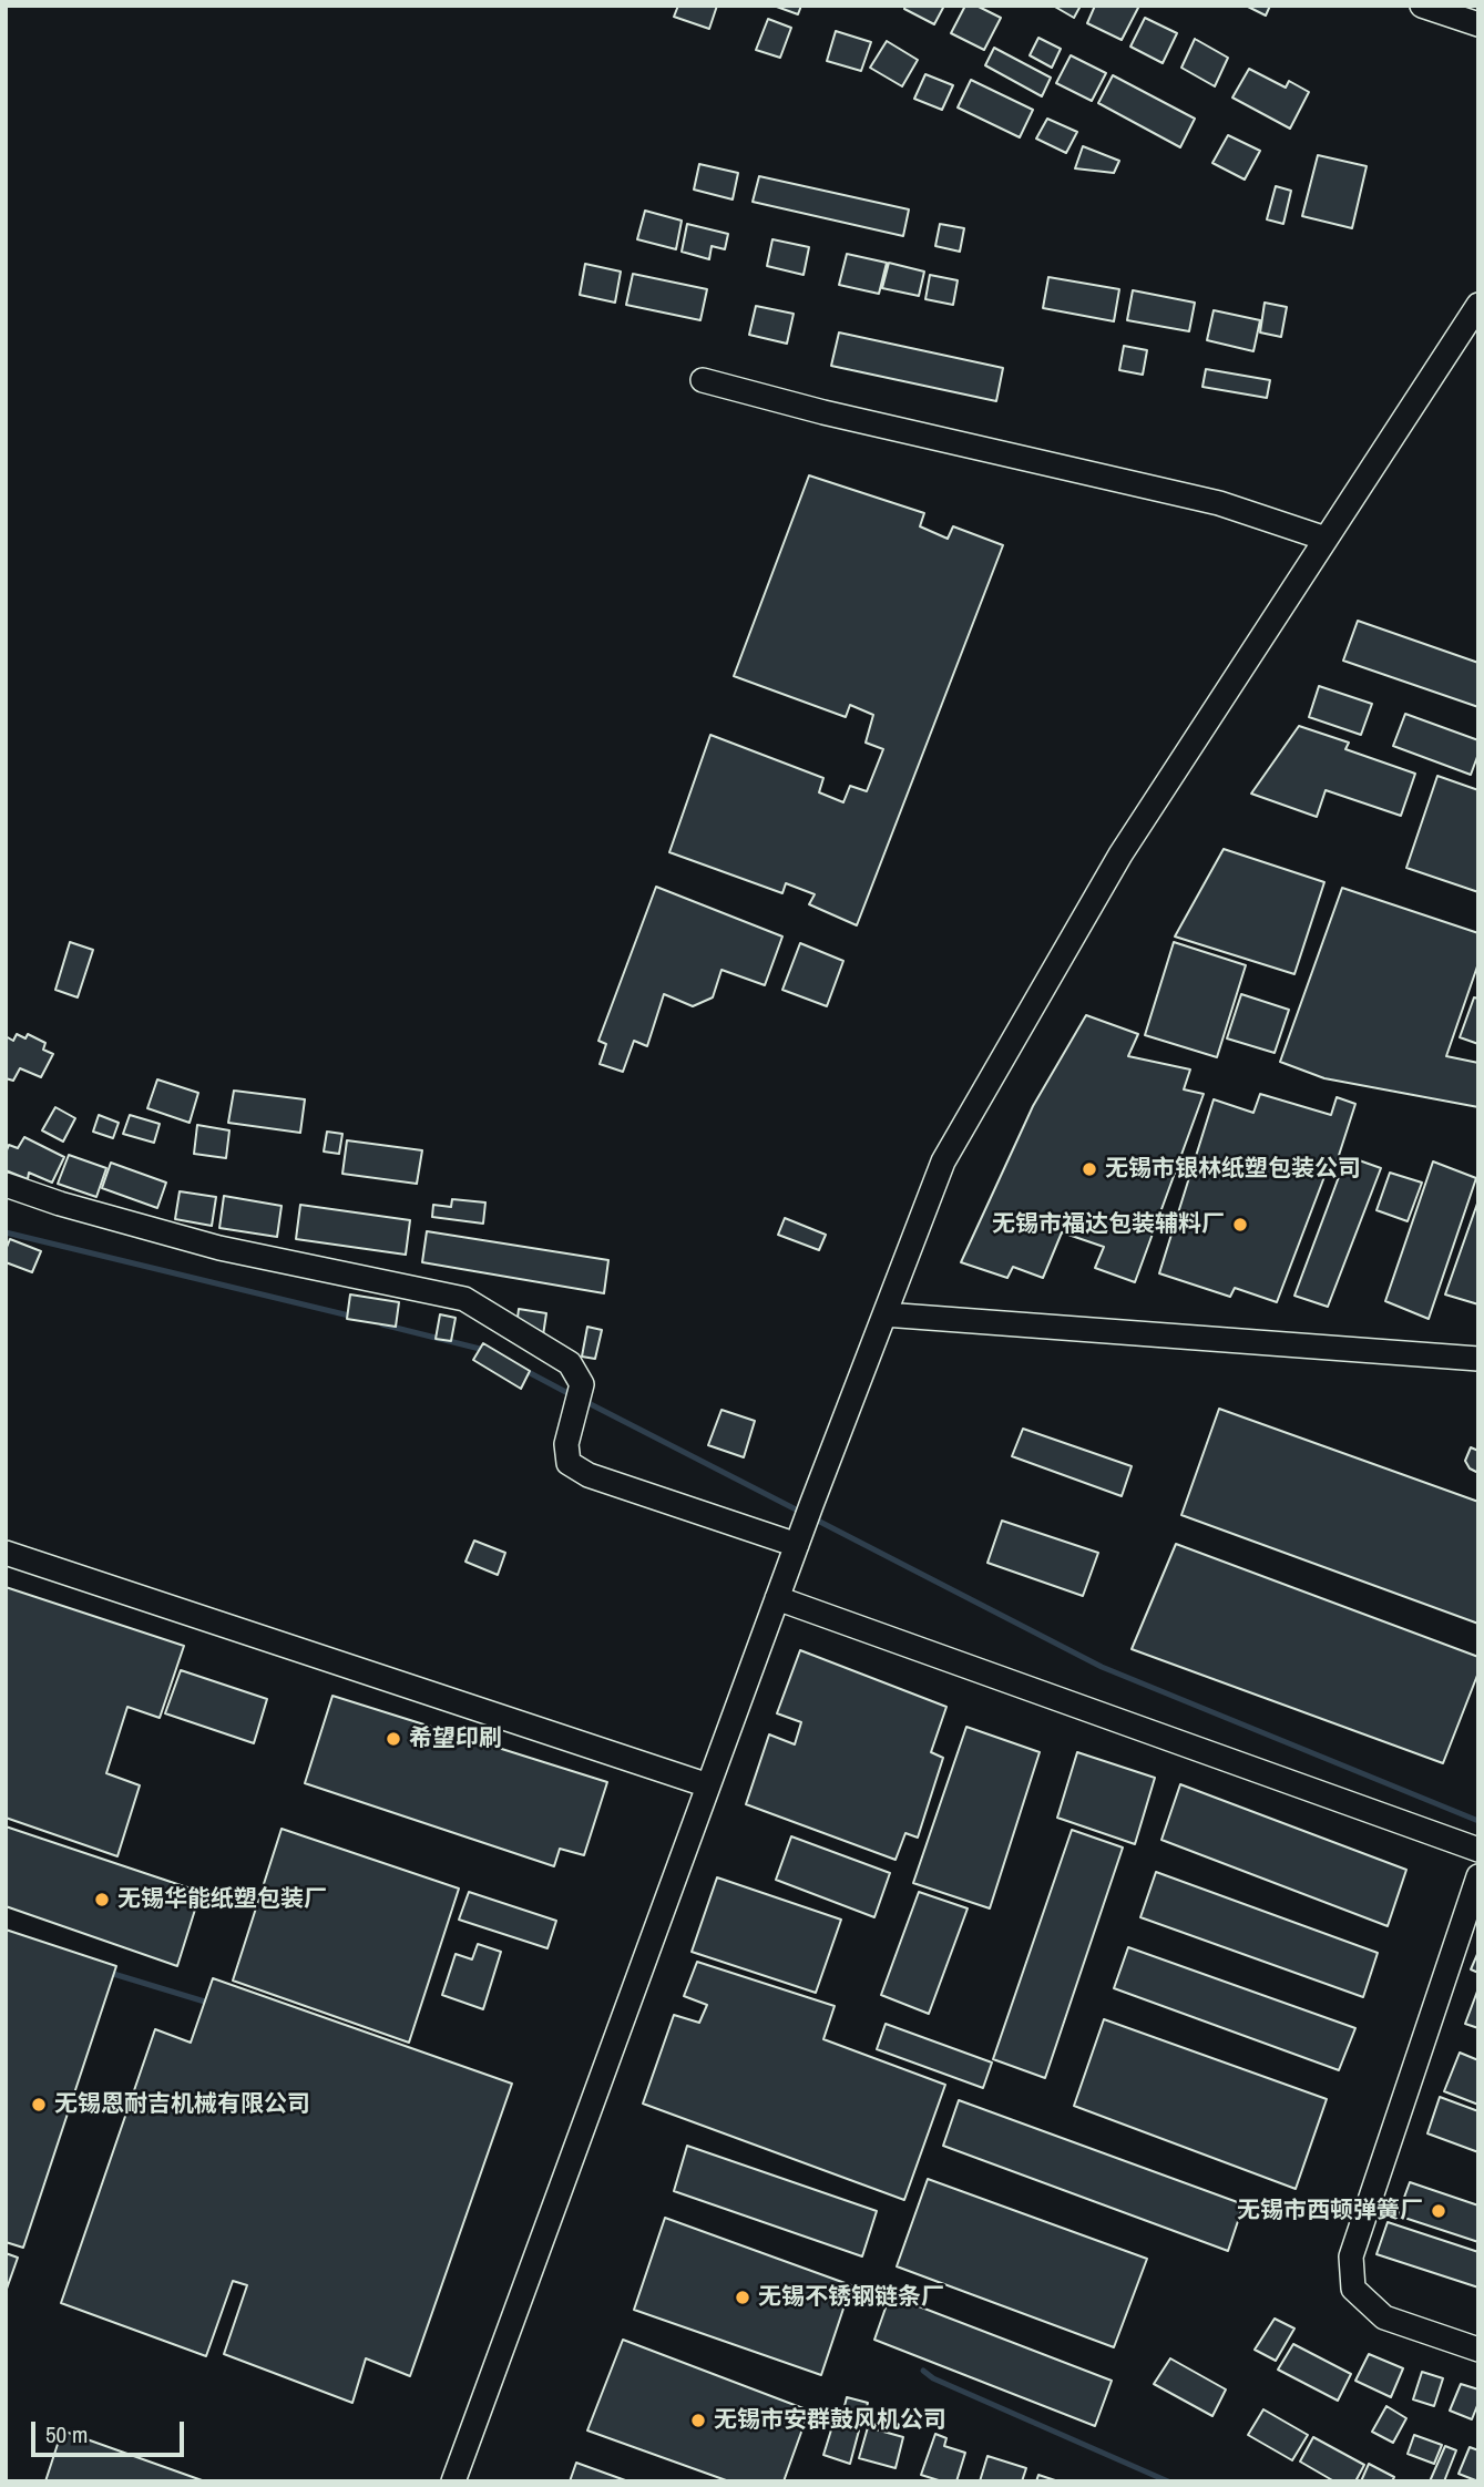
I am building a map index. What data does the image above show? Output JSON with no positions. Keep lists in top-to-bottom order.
{
  "places": [
    "无锡市银林纸塑包装公司",
    "无锡市福达包装辅料厂",
    "希望印刷",
    "无锡华能纸塑包装厂",
    "无锡恩耐吉机械有限公司",
    "无锡市西顿弹簧厂",
    "无锡不锈钢链条厂",
    "无锡市安群鼓风机公司"
  ],
  "scale_bar": "50 m"
}
